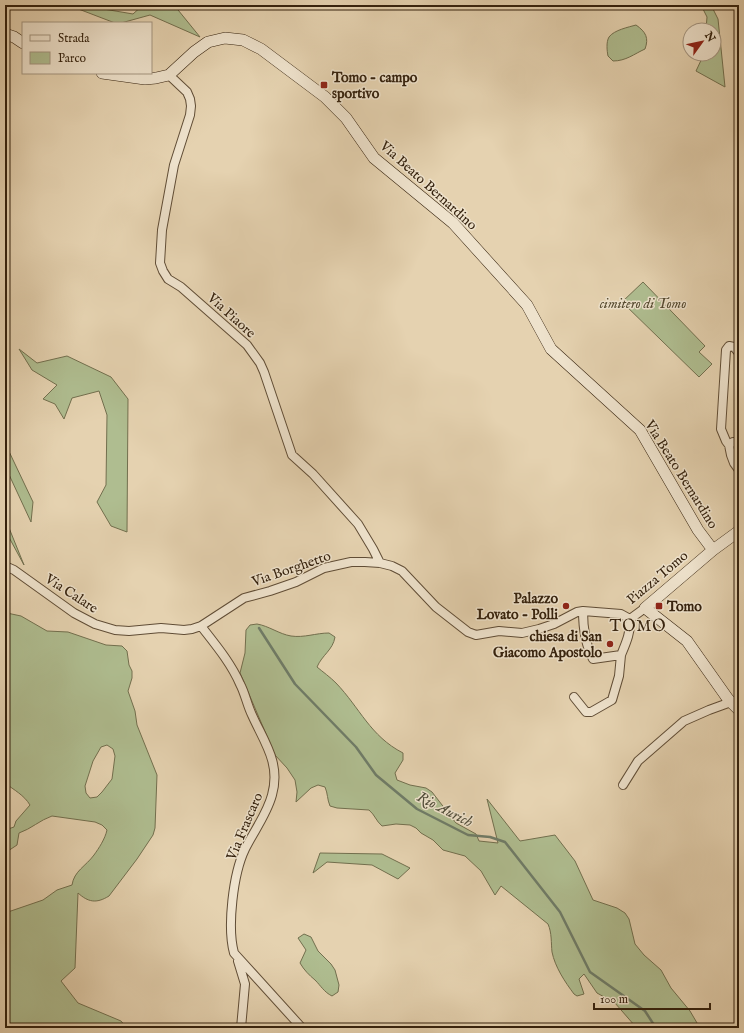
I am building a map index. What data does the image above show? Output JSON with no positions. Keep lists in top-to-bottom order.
{
  "streets": {
    "street": [
      "Via Beato Bernardino",
      "Via Piaore",
      "Via Borghetto",
      "Piazza Tomo",
      "Via Calare",
      "Via Frascaro"
    ]
  },
  "crossings": [
    ["Via Beato Bernardino", "Via Piaore"],
    ["Via Beato Bernardino", "Piazza Tomo"],
    ["Via Piaore", "Via Borghetto"],
    ["Via Borghetto", "Piazza Tomo"],
    ["Via Borghetto", "Via Calare"],
    ["Via Borghetto", "Via Frascaro"],
    ["Via Calare", "Via Frascaro"]
  ],
  "districts": ["TOMO"],
  "water": ["Rio Aurich"],
  "parks": ["cimitero di Tomo"],
  "places": {
    "transit": ["Tomo - campo sportivo", "Tomo"],
    "other": ["Palazzo Lovato - Polli", "chiesa di San Giacomo Apostolo"]
  },
  "legend": ["Strada", "Parco"],
  "scale_bar": "100 m",
  "north": "top right"
}
